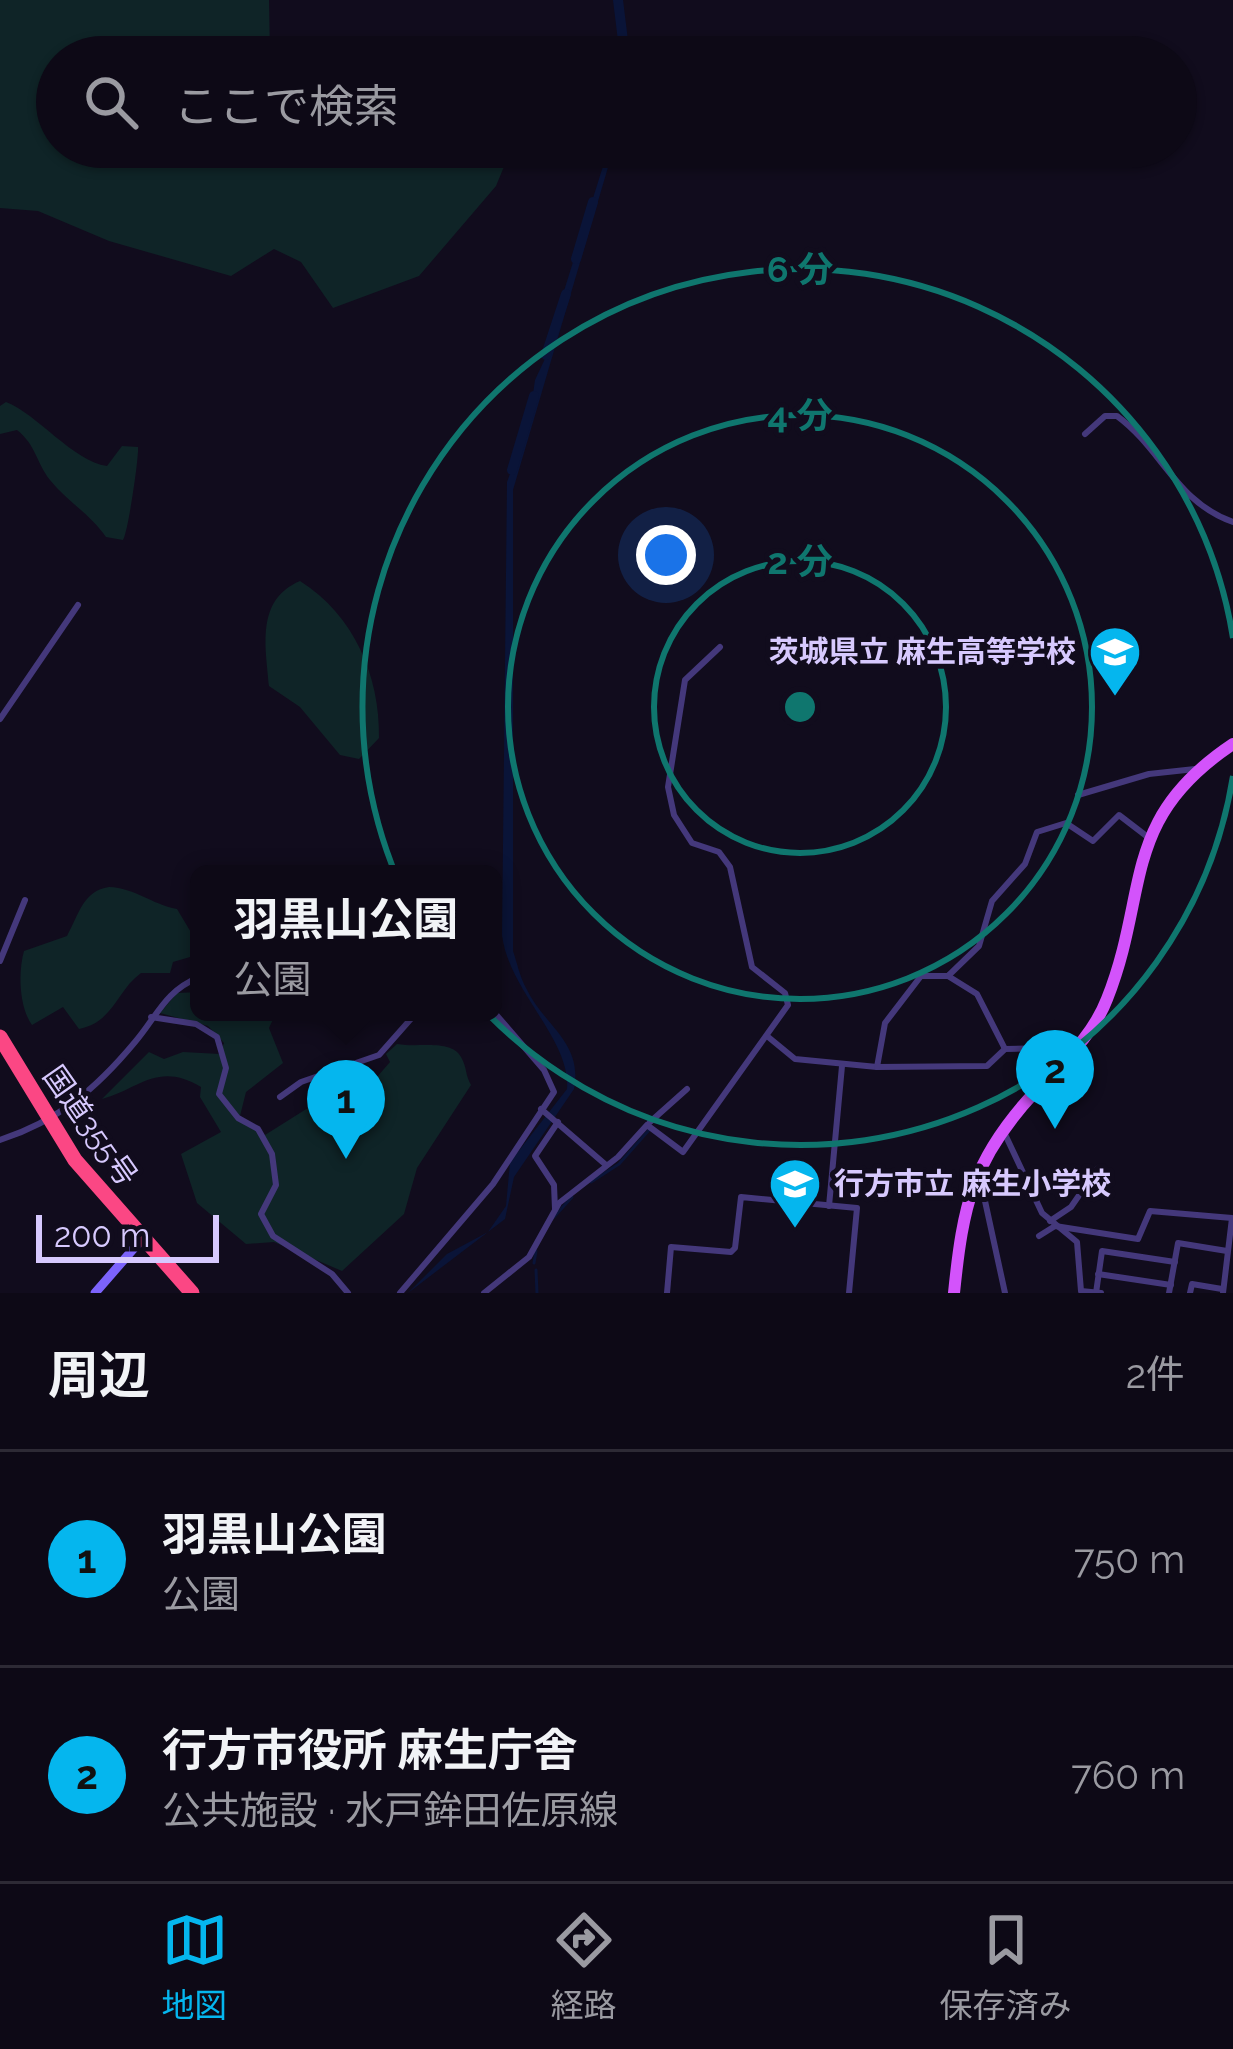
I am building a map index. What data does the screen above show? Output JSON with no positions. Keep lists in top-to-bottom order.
{
  "streets": {
    "highway": ["国道355号"]
  },
  "places": {
    "school or university": ["茨城県立 麻生高等学校", "行方市立 麻生小学校"]
  },
  "scale_bar": "200 m",
  "page": {
    "search": "ここで検索",
    "popup": ["羽黒山公園", "公園"],
    "pins": ["2", "1"],
    "scale": "200 m",
    "heading": ["周辺", "2件"],
    "list": [
      {
        "mark": "1",
        "name": "羽黒山公園",
        "note": "公園",
        "value": "750 m"
      },
      {
        "mark": "2",
        "name": "行方市役所 麻生庁舎",
        "note": "公共施設 · 水戸鉾田佐原線",
        "value": "760 m"
      }
    ],
    "nav": ["地図", "経路", "保存済み"]
  },
  "rings": ["6 分", "4 分", "2 分"]
}
